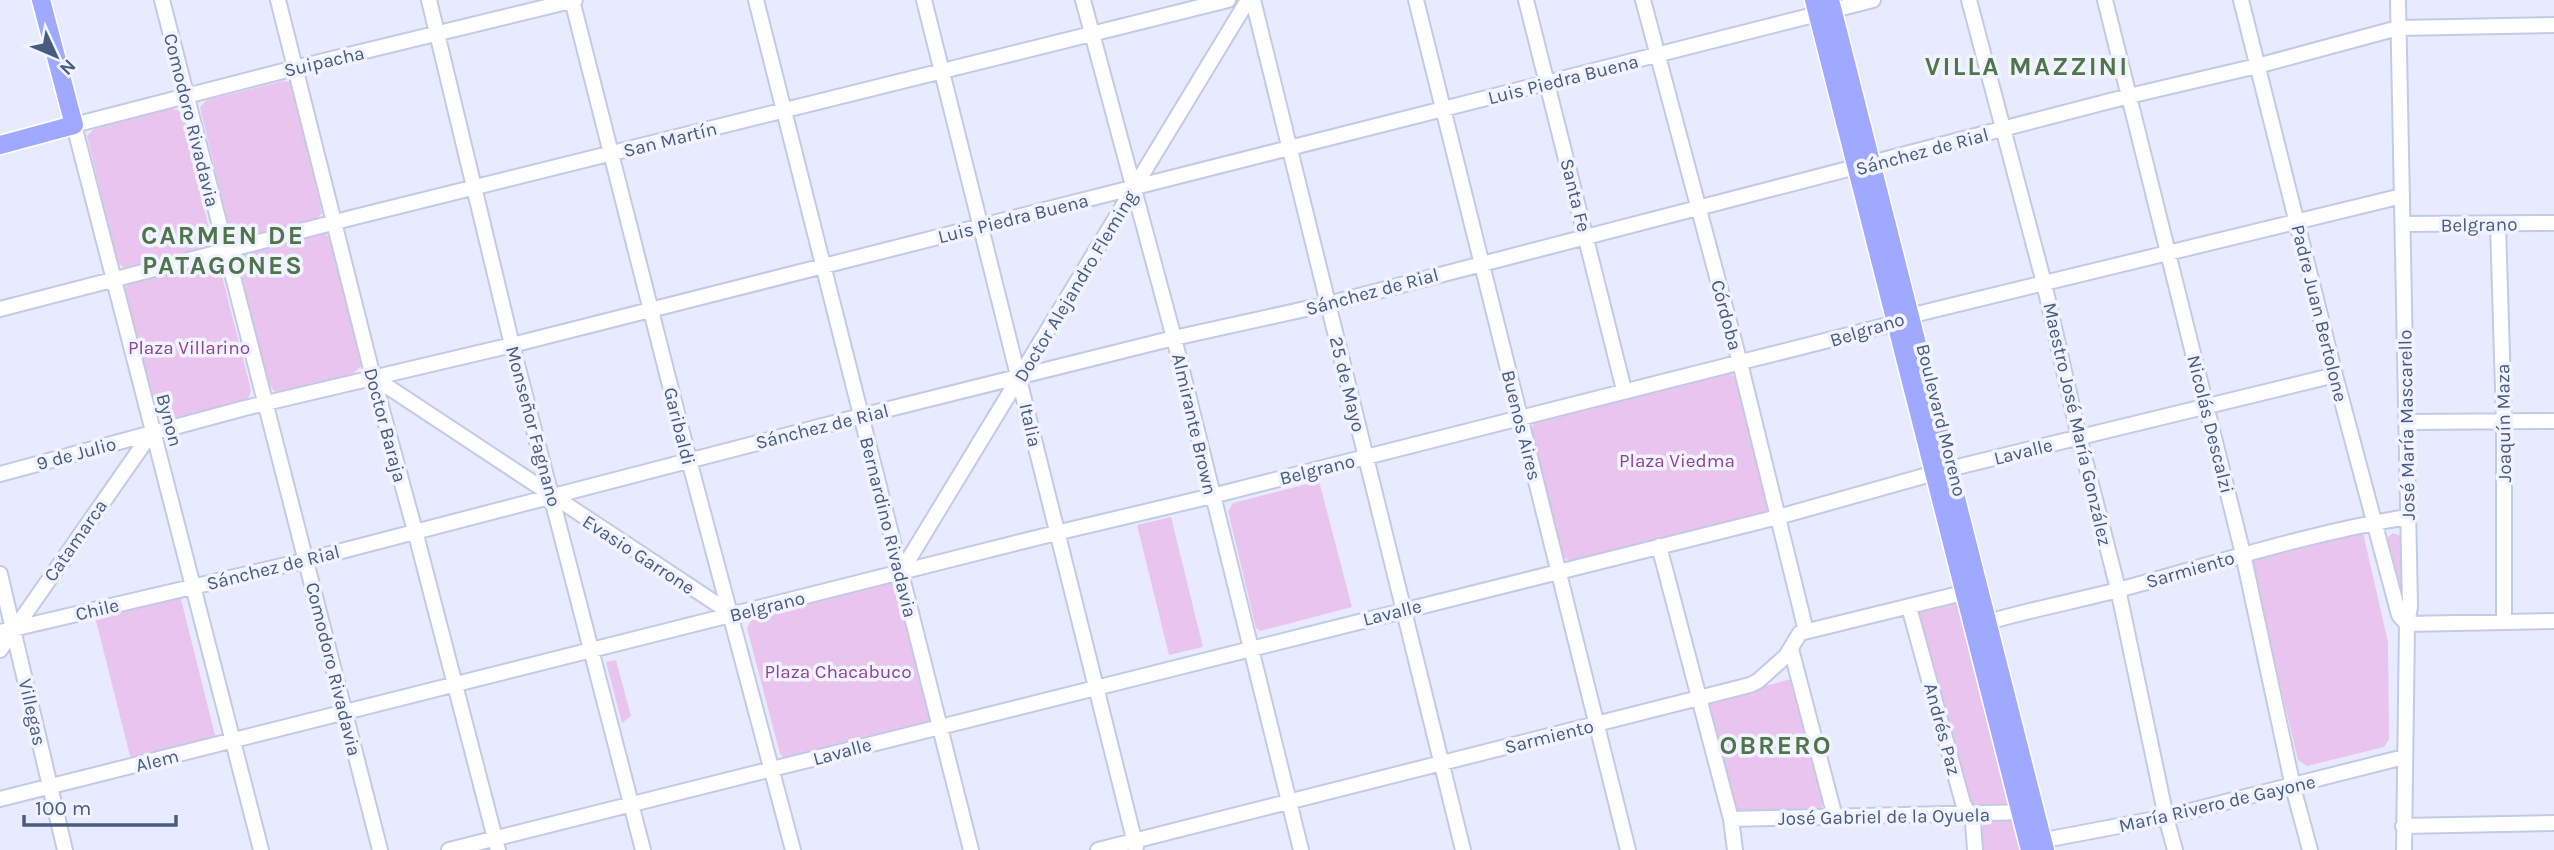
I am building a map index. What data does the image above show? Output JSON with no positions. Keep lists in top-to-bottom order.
{
  "streets": {
    "main road": ["Bynon", "Boulevard Moreno"],
    "street": [
      "Suipacha",
      "Luis Piedra Buena",
      "Comodoro Rivadavia",
      "San Martín",
      "Sánchez de Rial",
      "Santa Fe",
      "Belgrano",
      "Doctor Alejandro Fleming",
      "Padre Juan Bertolone",
      "Córdoba",
      "25 de Mayo",
      "Joaquín Maza",
      "Almirante Brown",
      "Maestro José María González",
      "Nicolás Descalzi",
      "Doctor Baraja",
      "Italia",
      "Buenos Aires",
      "José María Mascarello",
      "Monseñor Fagnano",
      "Garibaldi",
      "Lavalle",
      "9 de Julio",
      "Bernardino Rivadavia",
      "Catamarca",
      "Evasio Garrone",
      "Sarmiento",
      "Chile",
      "Villegas",
      "Andrés Paz",
      "Alem",
      "María Rivero de Gayone",
      "José Gabriel de la Oyuela"
    ]
  },
  "crossings": [
    ["Suipacha", "Comodoro Rivadavia"],
    ["Suipacha", "Bynon"],
    ["Suipacha", "Doctor Baraja"],
    ["Suipacha", "Monseñor Fagnano"],
    ["Suipacha", "Garibaldi"],
    ["Luis Piedra Buena", "Comodoro Rivadavia"],
    ["Luis Piedra Buena", "Santa Fe"],
    ["Luis Piedra Buena", "Doctor Alejandro Fleming"],
    ["Luis Piedra Buena", "Córdoba"],
    ["Luis Piedra Buena", "25 de Mayo"],
    ["Luis Piedra Buena", "Bynon"],
    ["Luis Piedra Buena", "Boulevard Moreno"],
    ["Luis Piedra Buena", "Almirante Brown"],
    ["Luis Piedra Buena", "Doctor Baraja"],
    ["Luis Piedra Buena", "Italia"],
    ["Luis Piedra Buena", "Buenos Aires"],
    ["Luis Piedra Buena", "Monseñor Fagnano"],
    ["Luis Piedra Buena", "Garibaldi"],
    ["Luis Piedra Buena", "9 de Julio"],
    ["Luis Piedra Buena", "Bernardino Rivadavia"],
    ["Luis Piedra Buena", "Catamarca"],
    ["Luis Piedra Buena", "Evasio Garrone"],
    ["Comodoro Rivadavia", "San Martín"],
    ["Comodoro Rivadavia", "Sánchez de Rial"],
    ["Comodoro Rivadavia", "Belgrano"],
    ["San Martín", "Bynon"],
    ["San Martín", "Almirante Brown"],
    ["San Martín", "Doctor Baraja"],
    ["San Martín", "Italia"],
    ["San Martín", "Monseñor Fagnano"],
    ["San Martín", "Garibaldi"],
    ["San Martín", "Bernardino Rivadavia"],
    ["Sánchez de Rial", "Santa Fe"],
    ["Sánchez de Rial", "Doctor Alejandro Fleming"],
    ["Sánchez de Rial", "Padre Juan Bertolone"],
    ["Sánchez de Rial", "Córdoba"],
    ["Sánchez de Rial", "25 de Mayo"],
    ["Sánchez de Rial", "Bynon"],
    ["Sánchez de Rial", "Boulevard Moreno"],
    ["Sánchez de Rial", "Almirante Brown"],
    ["Sánchez de Rial", "Maestro José María González"],
    ["Sánchez de Rial", "Nicolás Descalzi"],
    ["Sánchez de Rial", "Doctor Baraja"],
    ["Sánchez de Rial", "Italia"],
    ["Sánchez de Rial", "Buenos Aires"],
    ["Sánchez de Rial", "José María Mascarello"],
    ["Sánchez de Rial", "Monseñor Fagnano"],
    ["Sánchez de Rial", "Garibaldi"],
    ["Sánchez de Rial", "Bernardino Rivadavia"],
    ["Sánchez de Rial", "Evasio Garrone"],
    ["Sánchez de Rial", "Chile"],
    ["Santa Fe", "Belgrano"],
    ["Belgrano", "Doctor Alejandro Fleming"],
    ["Belgrano", "Padre Juan Bertolone"],
    ["Belgrano", "Córdoba"],
    ["Belgrano", "25 de Mayo"],
    ["Belgrano", "Bynon"],
    ["Belgrano", "Boulevard Moreno"],
    ["Belgrano", "Joaquín Maza"],
    ["Belgrano", "Almirante Brown"],
    ["Belgrano", "Maestro José María González"],
    ["Belgrano", "Nicolás Descalzi"],
    ["Belgrano", "Doctor Baraja"],
    ["Belgrano", "Italia"],
    ["Belgrano", "Buenos Aires"],
    ["Belgrano", "José María Mascarello"],
    ["Belgrano", "Monseñor Fagnano"],
    ["Belgrano", "Garibaldi"],
    ["Belgrano", "Bernardino Rivadavia"],
    ["Belgrano", "Evasio Garrone"],
    ["Belgrano", "Alem"],
    ["Doctor Alejandro Fleming", "25 de Mayo"],
    ["Doctor Alejandro Fleming", "Almirante Brown"],
    ["Doctor Alejandro Fleming", "Italia"],
    ["Doctor Alejandro Fleming", "Bernardino Rivadavia"],
    ["Padre Juan Bertolone", "José María Mascarello"],
    ["Padre Juan Bertolone", "Lavalle"],
    ["Padre Juan Bertolone", "Sarmiento"],
    ["Córdoba", "Lavalle"],
    ["Córdoba", "Sarmiento"],
    ["25 de Mayo", "Lavalle"],
    ["25 de Mayo", "Sarmiento"],
    ["Bynon", "9 de Julio"],
    ["Bynon", "Catamarca"],
    ["Bynon", "Chile"],
    ["Bynon", "Alem"],
    ["Boulevard Moreno", "Lavalle"],
    ["Boulevard Moreno", "Sarmiento"],
    ["Boulevard Moreno", "María Rivero de Gayone"],
    ["Boulevard Moreno", "José Gabriel de la Oyuela"],
    ["Almirante Brown", "Lavalle"],
    ["Almirante Brown", "Sarmiento"],
    ["Maestro José María González", "Lavalle"],
    ["Maestro José María González", "Sarmiento"],
    ["Maestro José María González", "María Rivero de Gayone"],
    ["Nicolás Descalzi", "Lavalle"],
    ["Nicolás Descalzi", "Sarmiento"],
    ["Nicolás Descalzi", "María Rivero de Gayone"],
    ["Doctor Baraja", "Lavalle"],
    ["Doctor Baraja", "Evasio Garrone"],
    ["Italia", "Lavalle"],
    ["Italia", "Sarmiento"],
    ["Buenos Aires", "Lavalle"],
    ["Buenos Aires", "Sarmiento"],
    ["José María Mascarello", "Sarmiento"],
    ["José María Mascarello", "María Rivero de Gayone"],
    ["Monseñor Fagnano", "Lavalle"],
    ["Monseñor Fagnano", "Evasio Garrone"],
    ["Garibaldi", "Lavalle"],
    ["Garibaldi", "Evasio Garrone"],
    ["Lavalle", "Bernardino Rivadavia"],
    ["9 de Julio", "Catamarca"],
    ["Catamarca", "Chile"],
    ["Catamarca", "Villegas"],
    ["Chile", "Villegas"],
    ["Villegas", "Alem"],
    ["Andrés Paz", "José Gabriel de la Oyuela"]
  ],
  "districts": ["VILLA MAZZINI", "CARMEN DE PATAGONES", "OBRERO"],
  "parks": ["Plaza Villarino", "Plaza Viedma", "Plaza Chacabuco"],
  "scale_bar": "100 m",
  "north": "bottom right"
}
